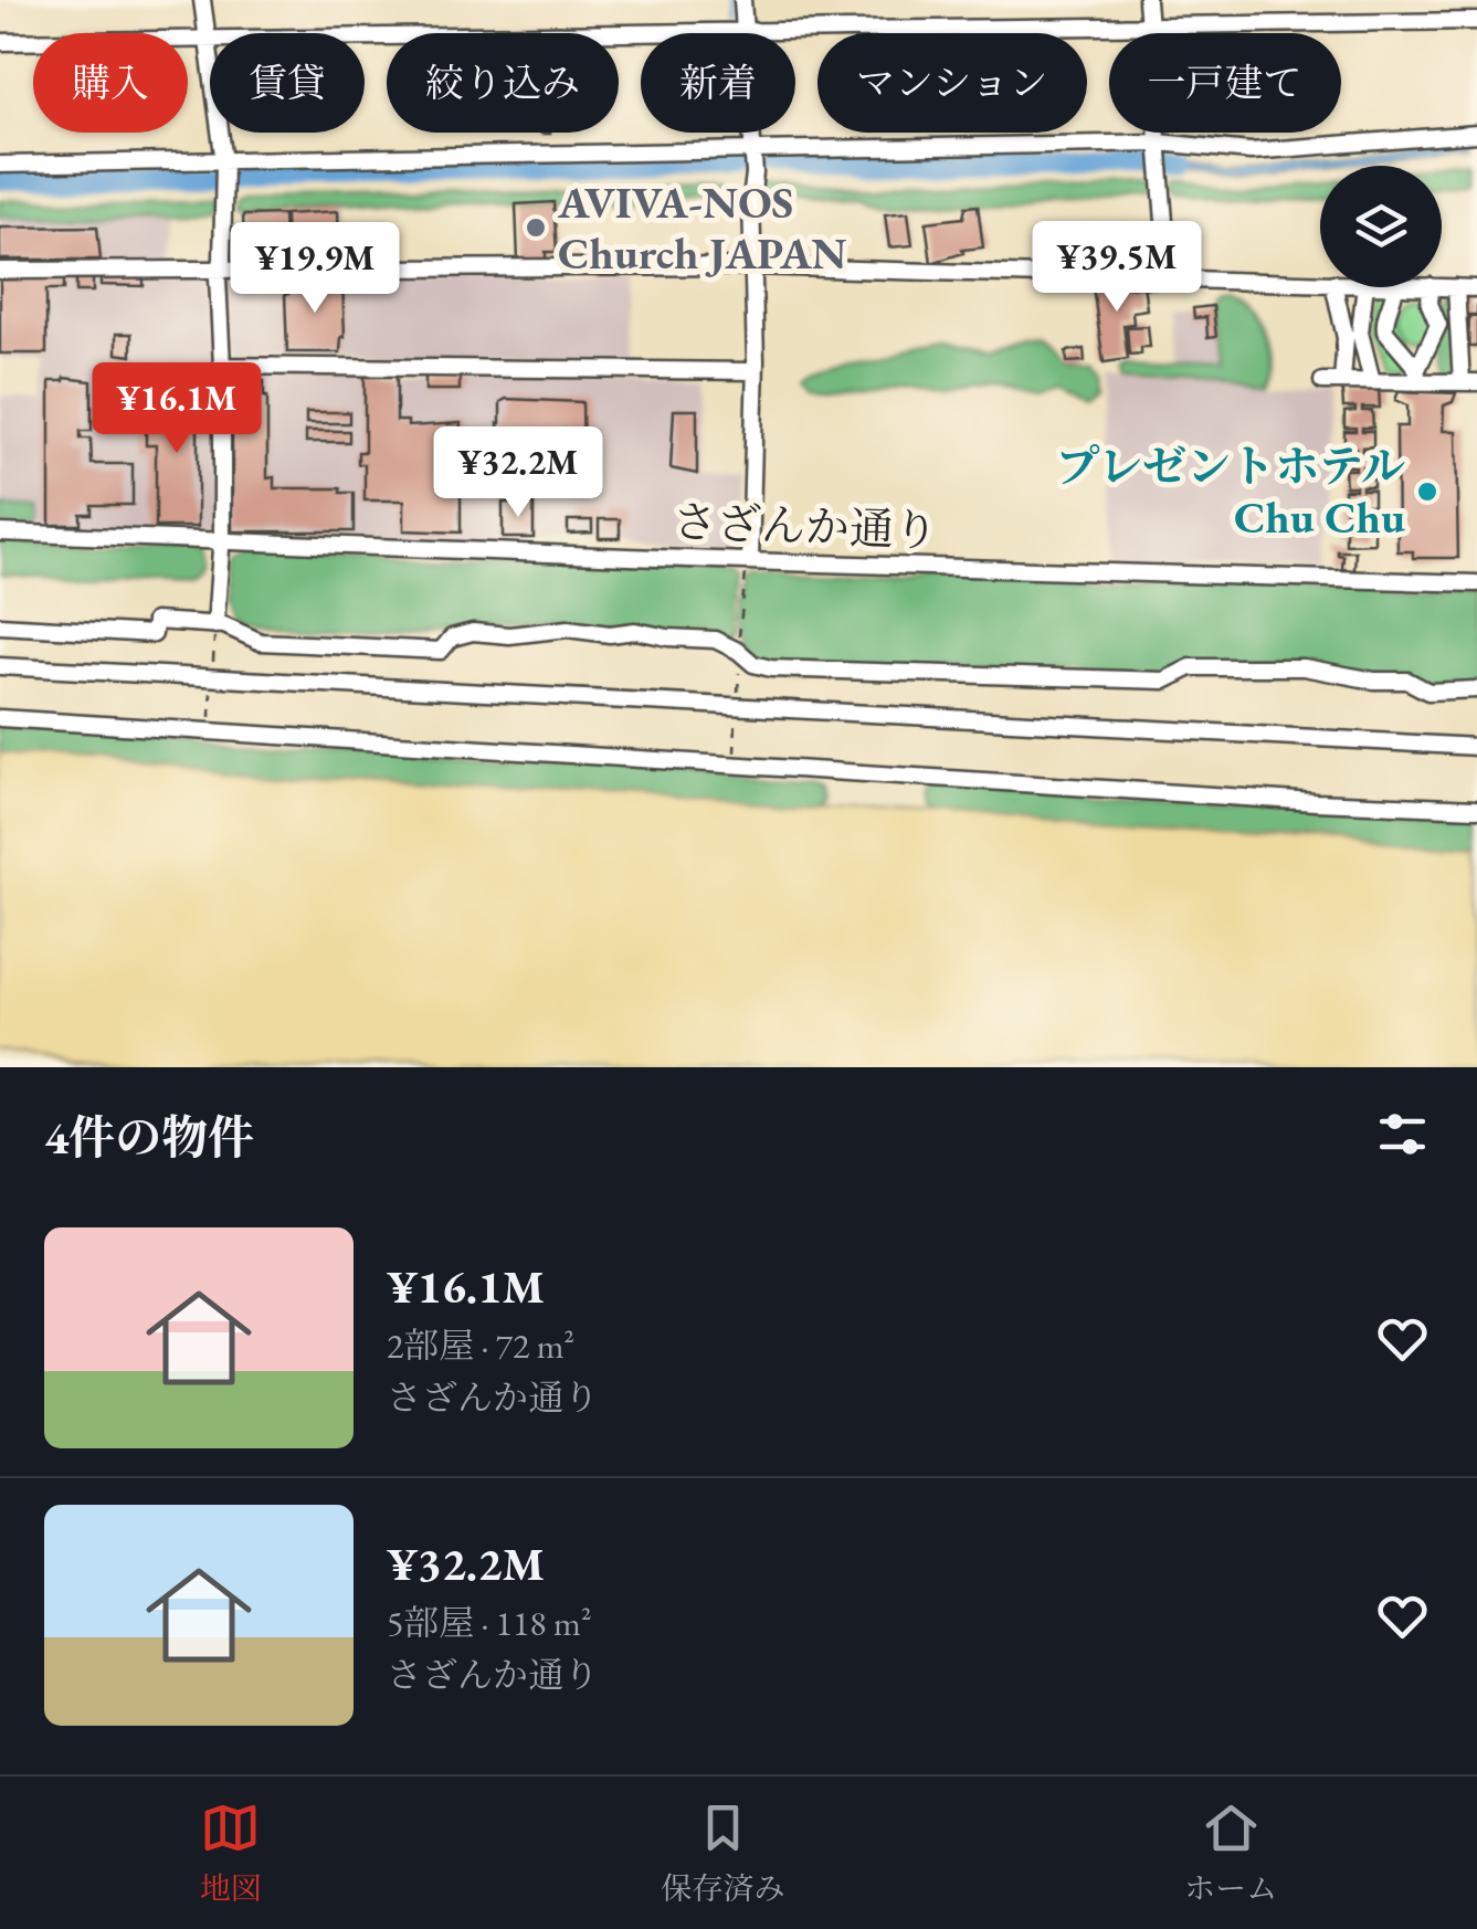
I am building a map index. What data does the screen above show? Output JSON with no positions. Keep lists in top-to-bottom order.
{
  "streets": {
    "street": ["さざんか通り"]
  },
  "places": ["AVIVA-NOS Church JAPAN", "プレゼントホテル Chu Chu"],
  "page": {
    "chip": [
      "購入",
      "賃貸",
      "絞り込み",
      "新着",
      "マンション",
      "一戸建て"
    ],
    "price": [
      "¥39.5M",
      "¥19.9M",
      "¥16.1M",
      "¥32.2M"
    ],
    "heading": "4件の物件",
    "list": [
      {
        "name": "¥16.1M",
        "note": "2部屋 · 72 m² · さざんか通り"
      },
      {
        "name": "¥32.2M",
        "note": "5部屋 · 118 m² · さざんか通り"
      }
    ],
    "tabs": ["地図", "保存済み", "ホーム"]
  }
}
